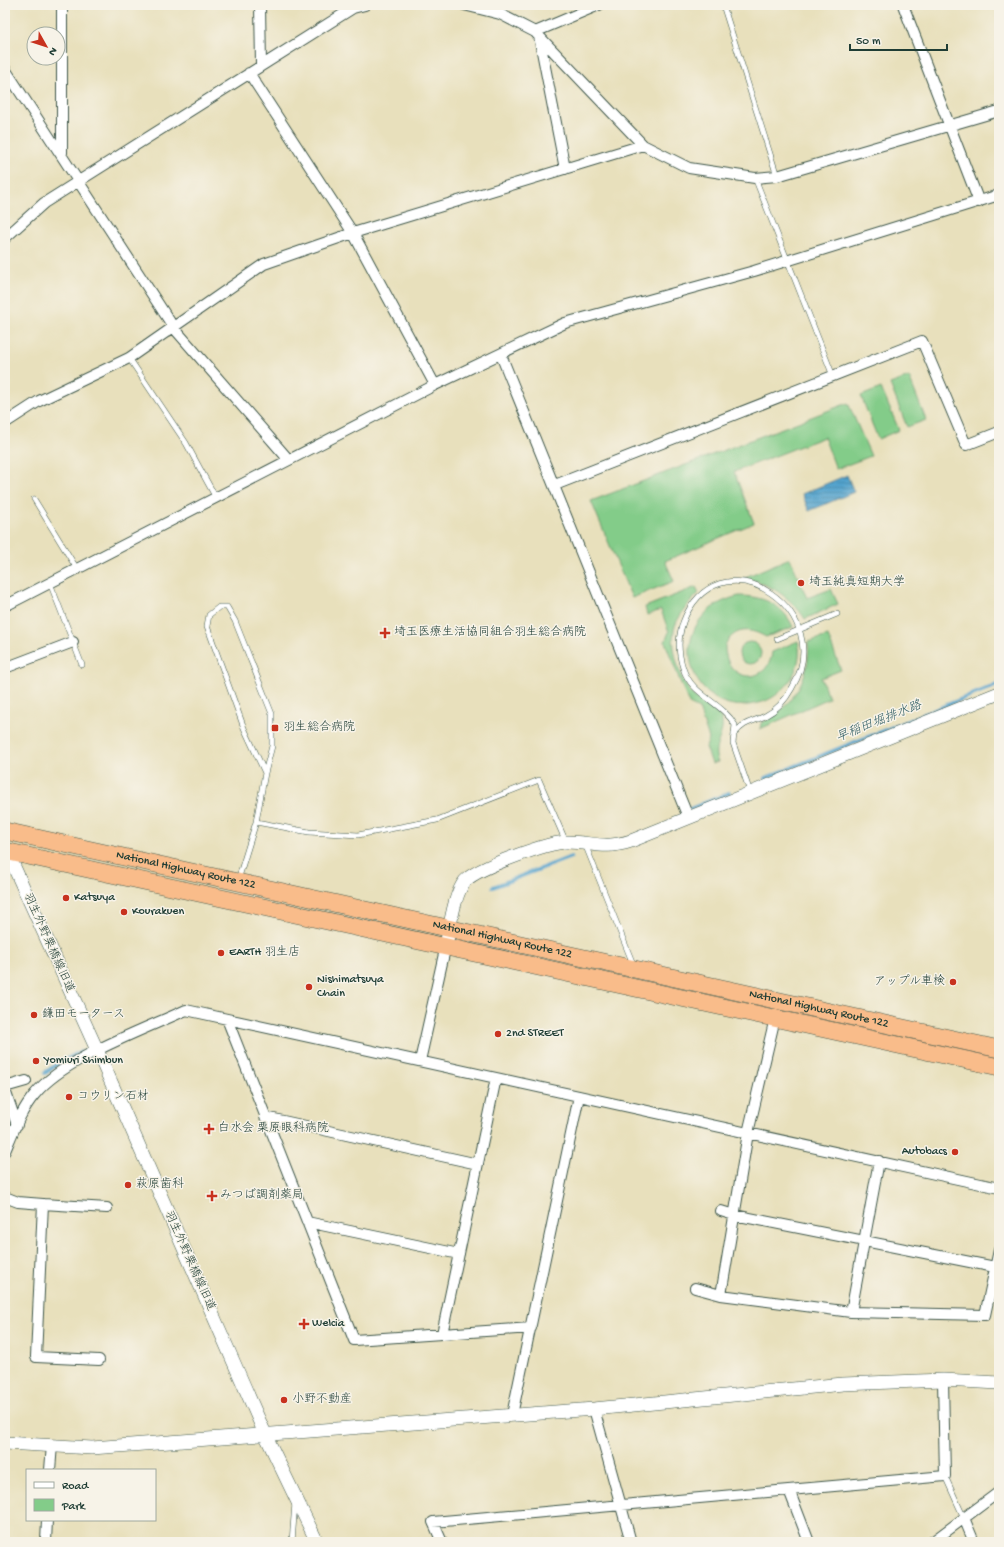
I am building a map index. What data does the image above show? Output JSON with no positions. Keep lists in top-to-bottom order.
{
  "streets": {
    "highway": ["National Highway Route 122"],
    "street": ["羽生外野栗橋線旧道"]
  },
  "crossings": [
    ["National Highway Route 122", "羽生外野栗橋線旧道"]
  ],
  "water": ["早稲田堀排水路"],
  "places": {
    "other": [
      "埼玉純真短期大学",
      "Katsuya",
      "Kourakuen",
      "EARTH 羽生店",
      "アップル車検",
      "Nishimatsuya Chain",
      "鎌田モータース",
      "2nd STREET",
      "Yomiuri Shimbun",
      "コウリン石材",
      "Autobacs",
      "萩原歯科",
      "小野不動産"
    ],
    "health": [
      "埼玉医療生活協同組合羽生総合病院",
      "白水会 栗原眼科病院",
      "みつば調剤薬局",
      "Welcia"
    ],
    "transit": ["羽生総合病院"]
  },
  "legend": ["Road", "Park"],
  "scale_bar": "50 m",
  "north": "bottom right"
}
